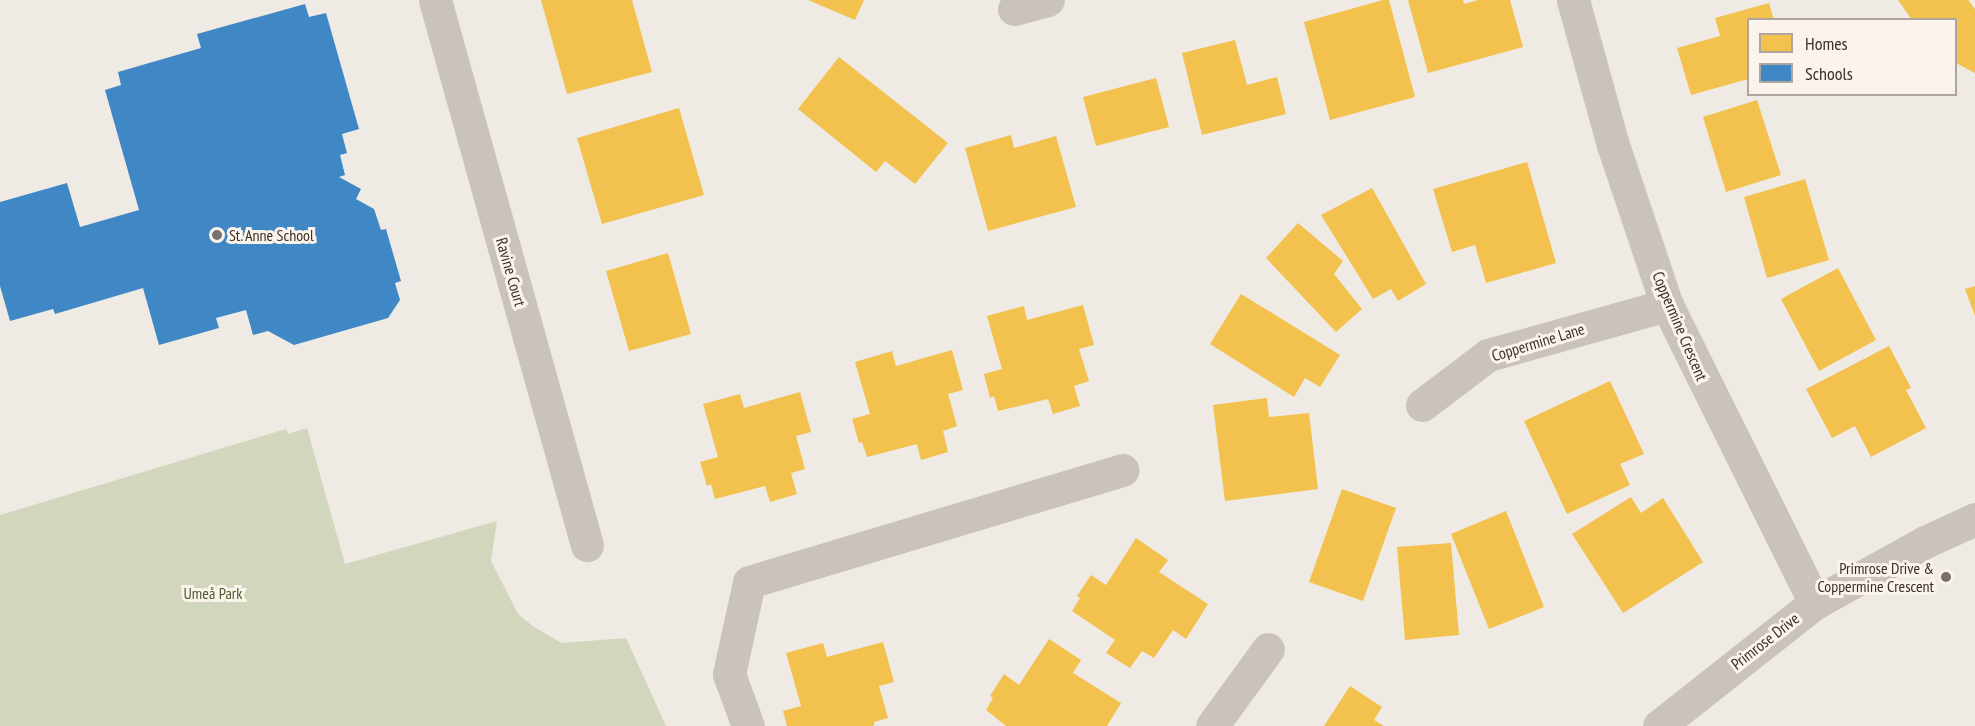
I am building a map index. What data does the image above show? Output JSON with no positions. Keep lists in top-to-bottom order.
{
  "streets": {
    "street": [
      "Ravine Court",
      "Coppermine Crescent",
      "Coppermine Lane",
      "Primrose Drive"
    ]
  },
  "crossings": [
    ["Coppermine Crescent", "Coppermine Lane"],
    ["Coppermine Crescent", "Primrose Drive"]
  ],
  "parks": ["Umeå Park"],
  "places": ["St. Anne School", "Primrose Drive & Coppermine Crescent"],
  "legend": ["Homes", "Schools"]
}
